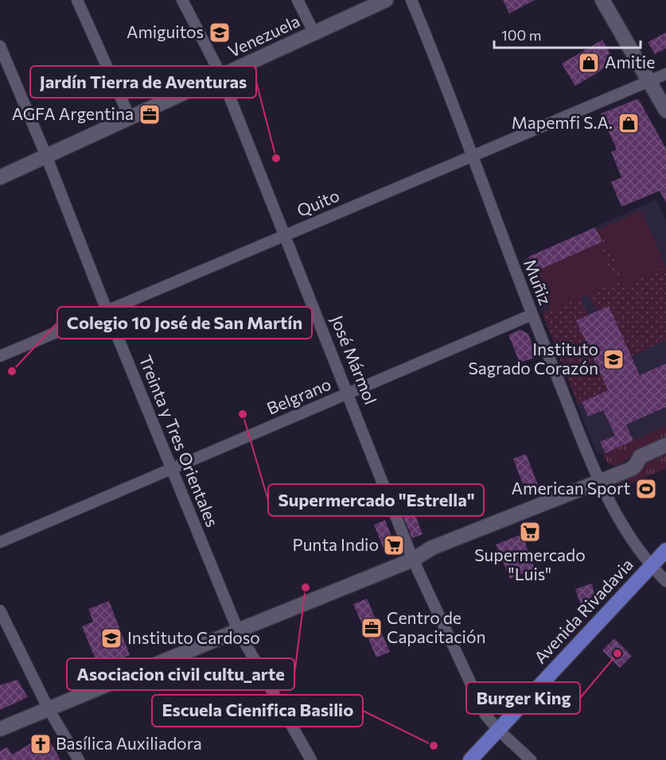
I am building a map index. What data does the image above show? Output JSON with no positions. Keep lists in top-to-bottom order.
{
  "streets": {
    "main road": ["Venezuela", "Avenida Rivadavia"],
    "street": [
      "Quito",
      "Muñiz",
      "José Mármol",
      "Belgrano",
      "Treinta y Tres Orientales"
    ]
  },
  "crossings": [
    ["Venezuela", "José Mármol"],
    ["Venezuela", "Treinta y Tres Orientales"],
    ["Quito", "Muñiz"],
    ["Quito", "José Mármol"],
    ["Quito", "Treinta y Tres Orientales"],
    ["Muñiz", "Belgrano"],
    ["Muñiz", "Avenida Rivadavia"],
    ["José Mármol", "Belgrano"],
    ["José Mármol", "Avenida Rivadavia"],
    ["Belgrano", "Treinta y Tres Orientales"]
  ],
  "places": {
    "school or university": ["Amiguitos", "Instituto Sagrado Corazón", "Instituto Cardoso"],
    "shop": ["Amitie", "Mapemfi S.A."],
    "office": ["AGFA Argentina", "Centro de Capacitación"],
    "other": [
      "Jardín Tierra de Aventuras",
      "Colegio 10 José de San Martín",
      "Supermercado \"Estrella\"",
      "Asociacion civil cultu_arte",
      "Burger King",
      "Escuela Cienifica Basilio"
    ],
    "sports": ["American Sport"],
    "supermarket": ["Supermercado \"Luis\"", "Punta Indio"],
    "church": ["Basílica Auxiliadora"]
  },
  "scale_bar": "100 m"
}
